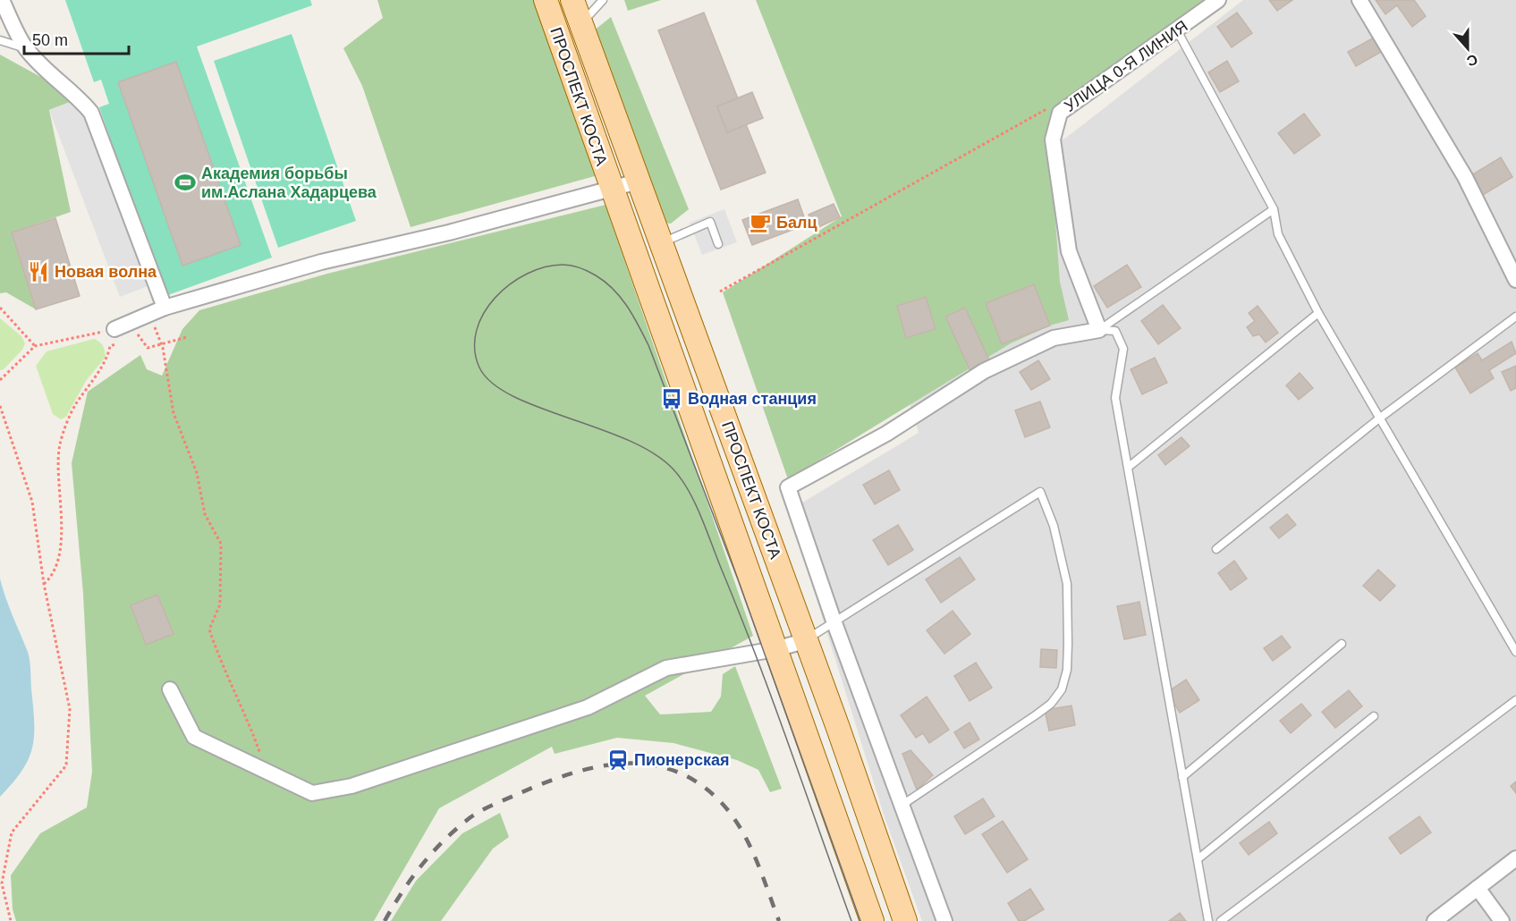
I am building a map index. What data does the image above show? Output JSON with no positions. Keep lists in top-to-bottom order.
{
  "streets": {
    "main road": ["ПРОСПЕКТ КОСТА"],
    "street": ["УЛИЦА 0-Я ЛИНИЯ"]
  },
  "places": {
    "sports": ["Академия борьбы им.Аслана Хадарцева"],
    "cafe": ["Балц"],
    "restaurant": ["Новая волна"],
    "bus stop": ["Водная станция"],
    "station": ["Пионерская"]
  },
  "scale_bar": "50 m",
  "north": "bottom"
}
